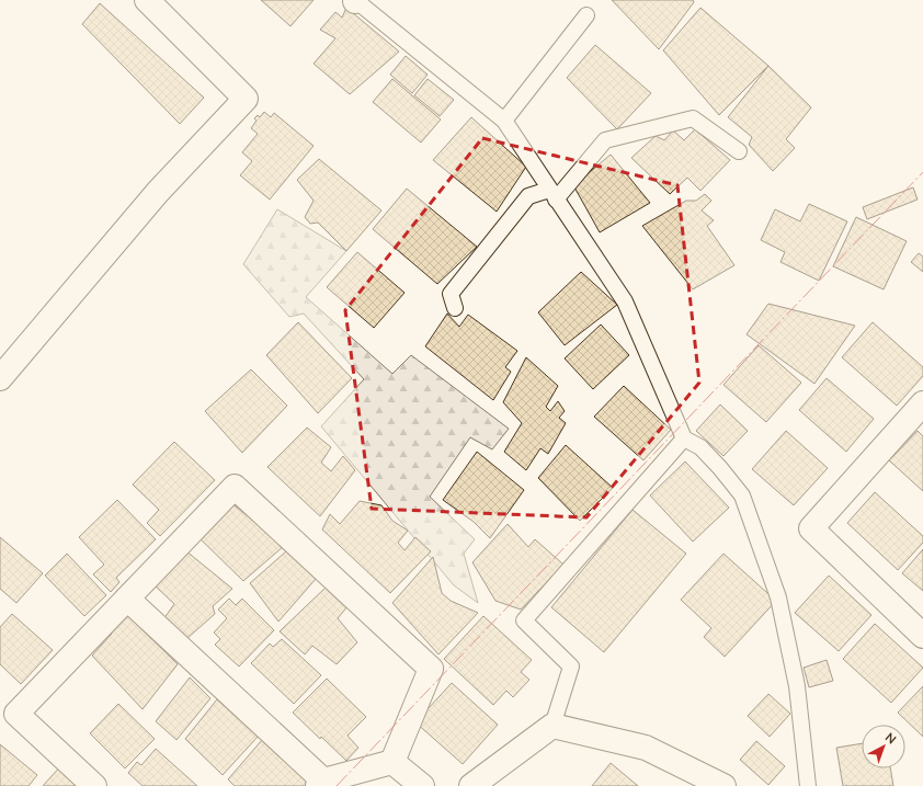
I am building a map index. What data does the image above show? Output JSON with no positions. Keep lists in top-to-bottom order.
{
  "north": "top right"
}
